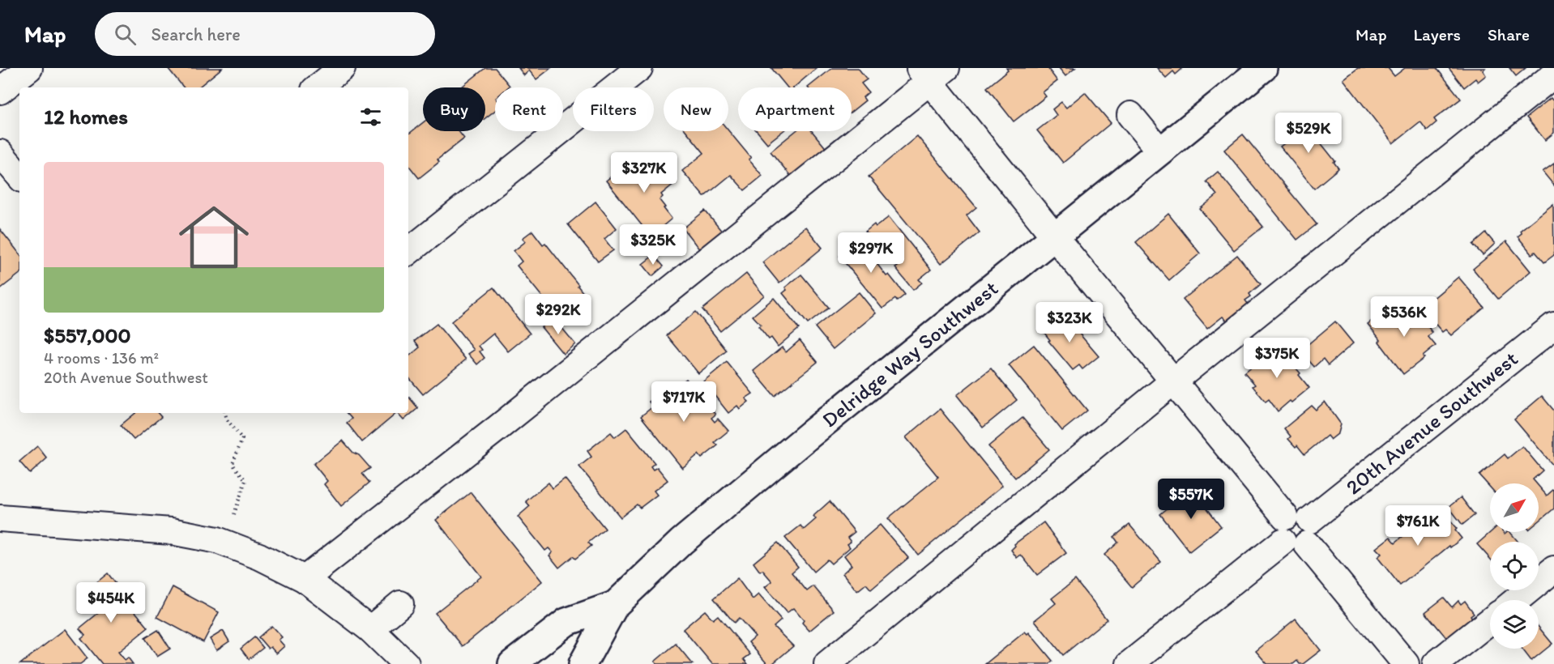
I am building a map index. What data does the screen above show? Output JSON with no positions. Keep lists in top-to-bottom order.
{
  "streets": {
    "main road": ["Delridge Way Southwest"],
    "street": ["20th Avenue Southwest"]
  },
  "north": "top right",
  "page": {
    "header": "Map",
    "search": "Search here",
    "nav": ["Map", "Layers", "Share"],
    "chip": [
      "Buy",
      "Rent",
      "Filters",
      "New",
      "Apartment"
    ],
    "heading": "12 homes",
    "price": [
      "$529K",
      "$327K",
      "$325K",
      "$297K",
      "$292K",
      "$536K",
      "$323K",
      "$375K",
      "$717K",
      "$557K",
      "$761K",
      "$454K"
    ],
    "list": [
      {
        "name": "$557,000",
        "note": "4 rooms · 136 m² · 20th Avenue Southwest"
      }
    ]
  }
}
